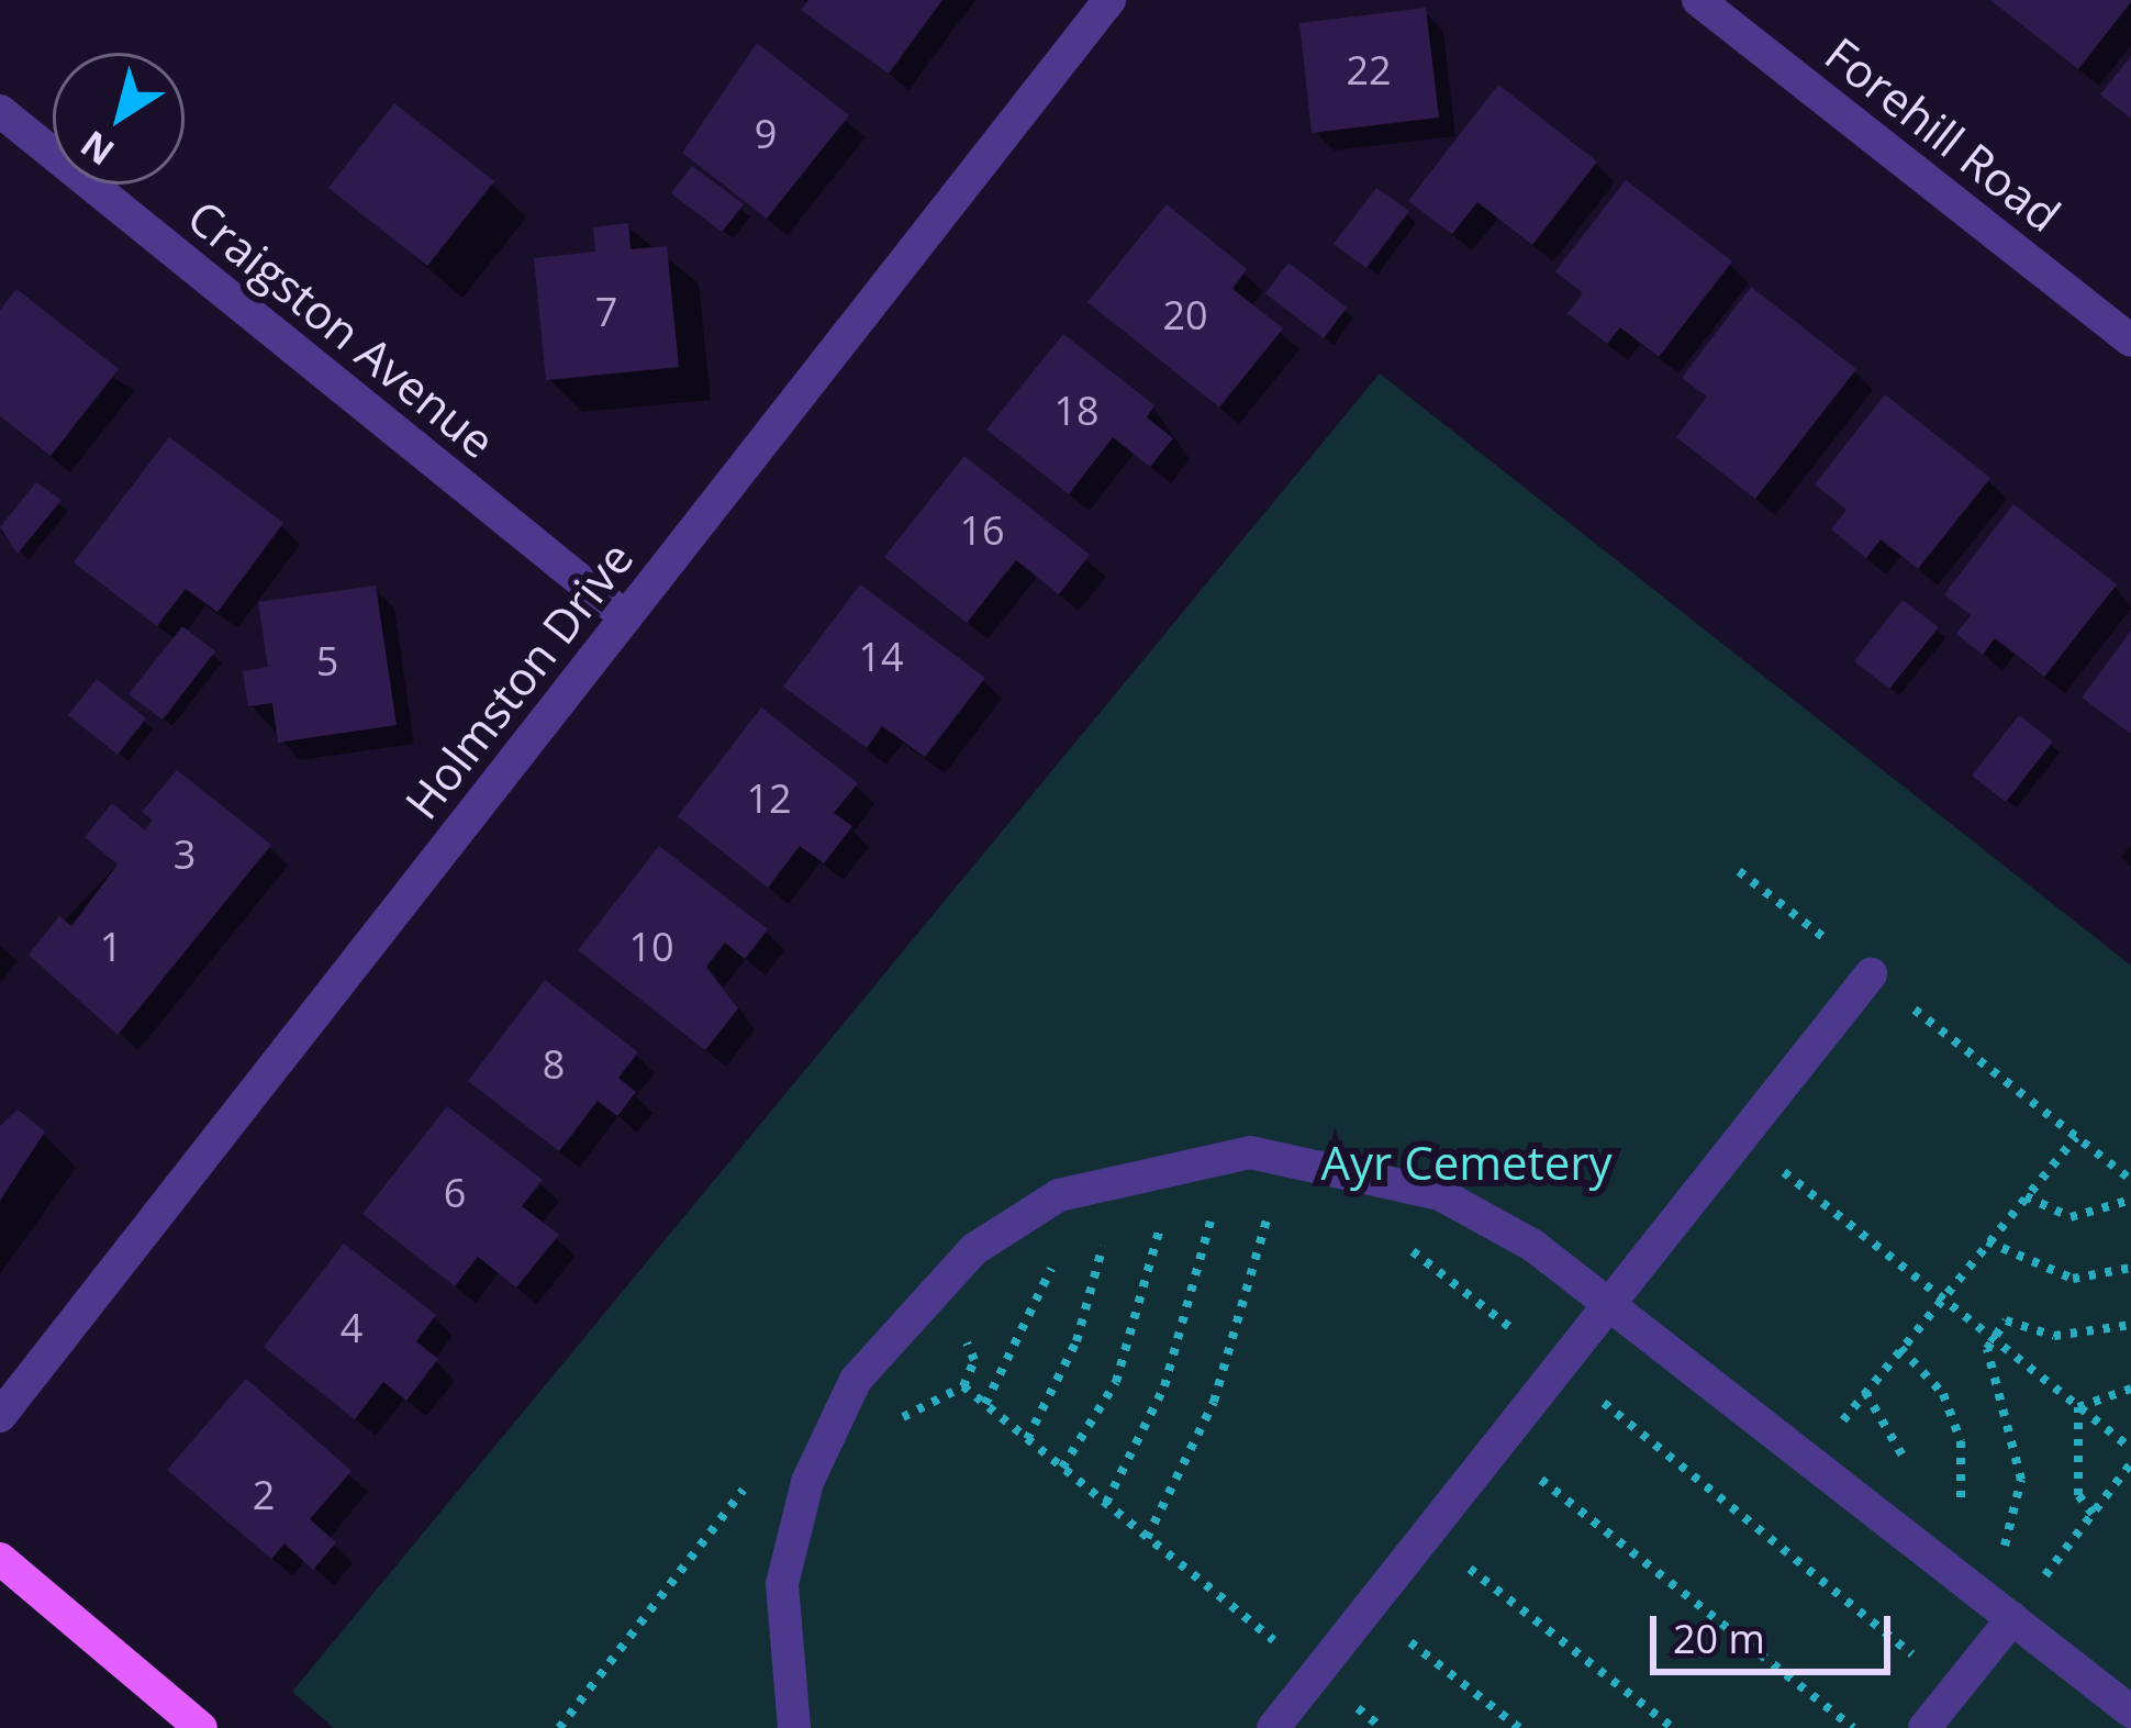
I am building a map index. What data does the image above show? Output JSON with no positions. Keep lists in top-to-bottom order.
{
  "streets": {
    "street": ["Forehill Road", "Craigston Avenue", "Holmston Drive"]
  },
  "crossings": [
    ["Craigston Avenue", "Holmston Drive"]
  ],
  "parks": ["Ayr Cemetery"],
  "house_numbers": [
    "22",
    "9",
    "7",
    "20",
    "18",
    "16",
    "14",
    "5",
    "12",
    "3",
    "1",
    "10",
    "8",
    "6",
    "4",
    "2"
  ],
  "scale_bar": "20 m",
  "north": "bottom left"
}
